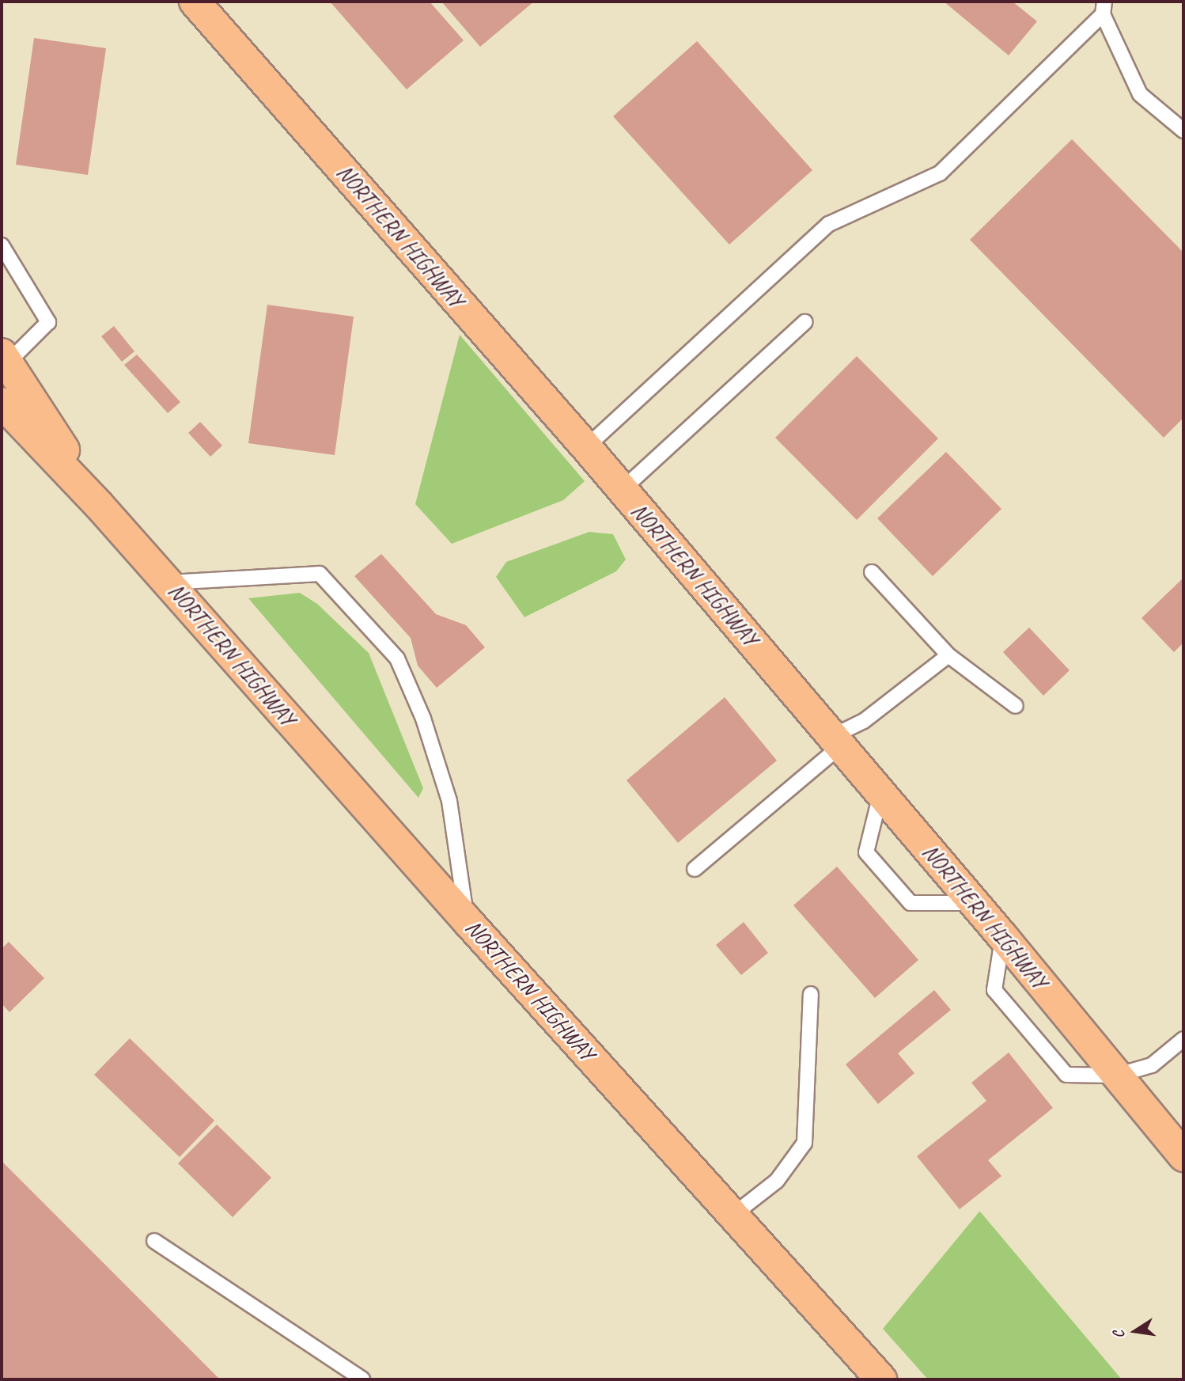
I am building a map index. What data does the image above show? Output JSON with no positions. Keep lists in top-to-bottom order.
{
  "streets": {
    "main road": ["NORTHERN HIGHWAY"]
  },
  "north": "left"
}
